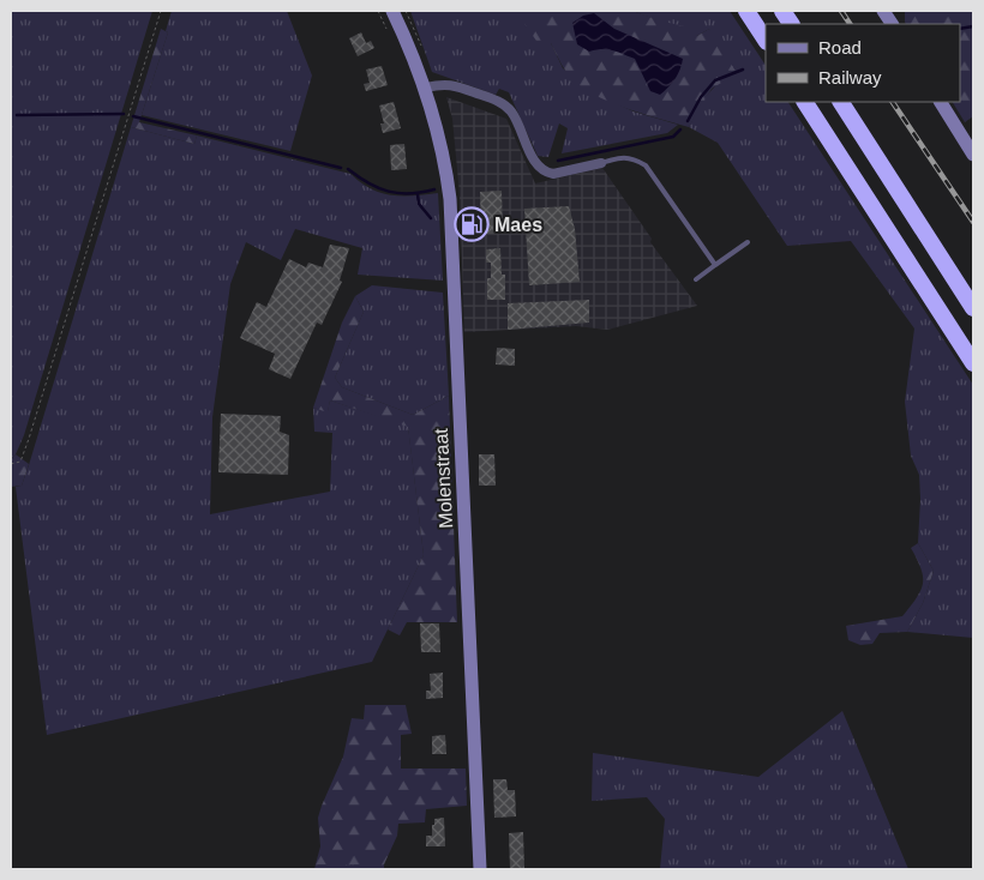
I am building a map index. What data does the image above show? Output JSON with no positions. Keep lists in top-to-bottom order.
{
  "streets": {
    "main road": ["Molenstraat"]
  },
  "places": {
    "fuel station": ["Maes"]
  },
  "legend": ["Road", "Railway"]
}
